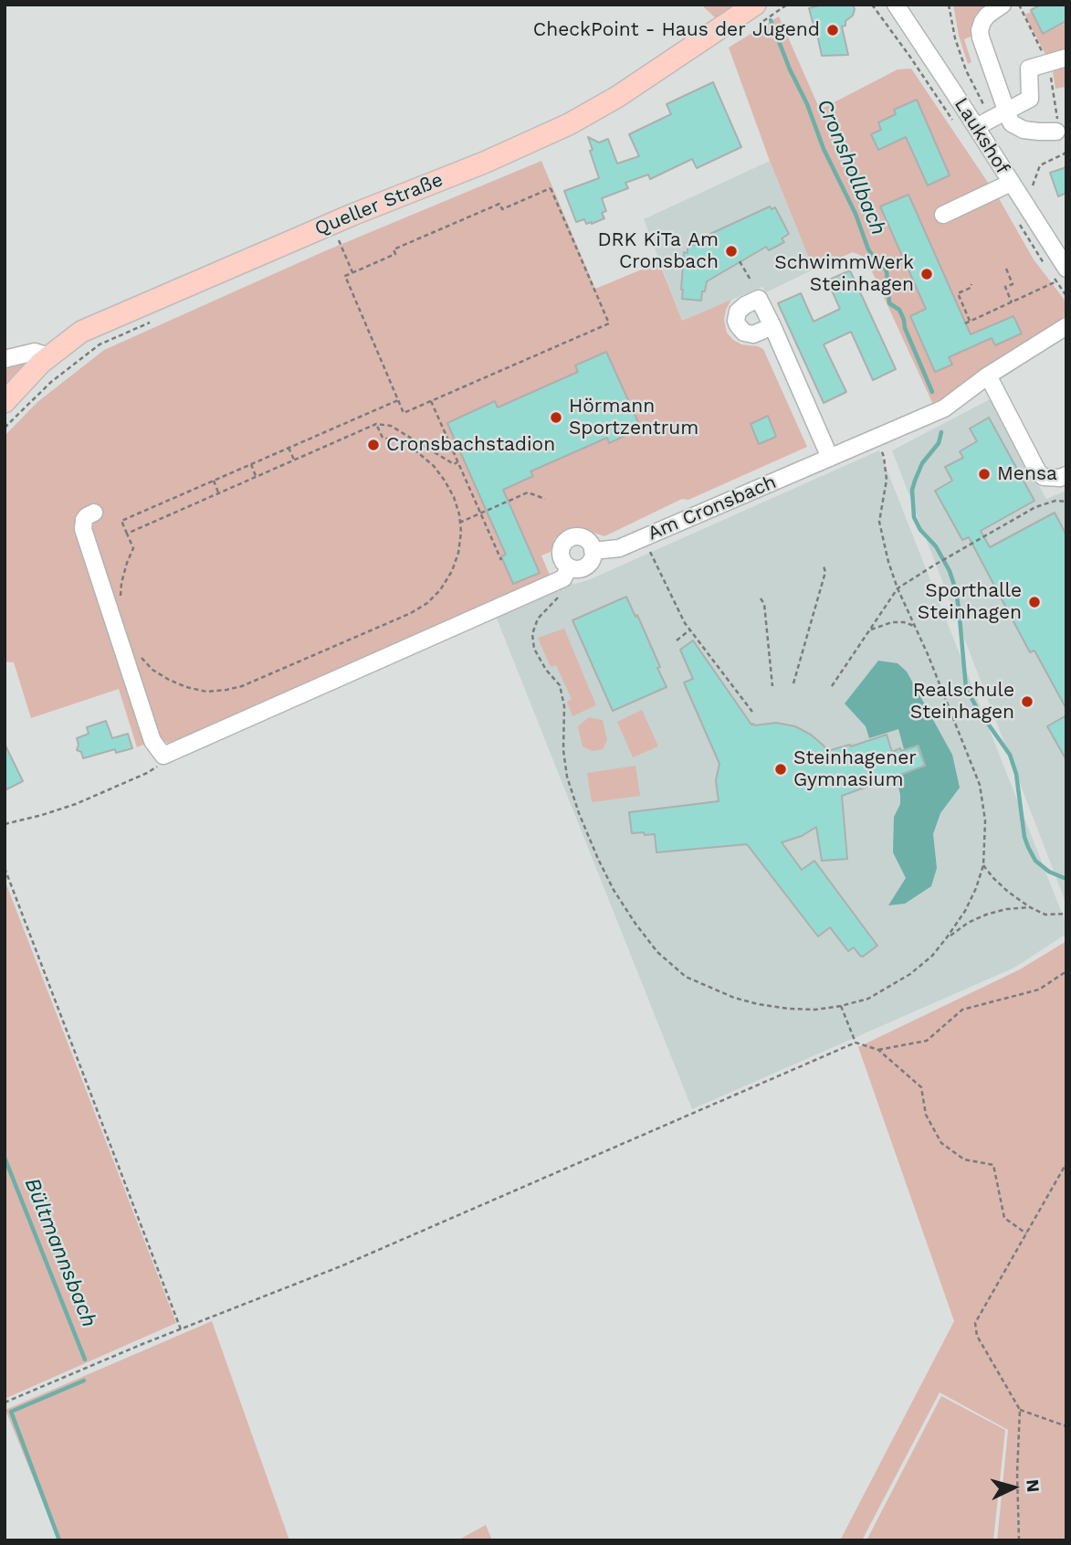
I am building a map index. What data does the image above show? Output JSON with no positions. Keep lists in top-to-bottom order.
{
  "streets": {
    "main road": ["Queller Straße"],
    "street": ["Laukshof", "Am Cronsbach"]
  },
  "water": ["Cronshollbach", "Bültmannsbach"],
  "places": [
    "CheckPoint - Haus der Jugend",
    "DRK KiTa Am Cronsbach",
    "SchwimmWerk Steinhagen",
    "Hörmann Sportzentrum",
    "Cronsbachstadion",
    "Mensa",
    "Sporthalle Steinhagen",
    "Realschule Steinhagen",
    "Steinhagener Gymnasium"
  ],
  "north": "right"
}
